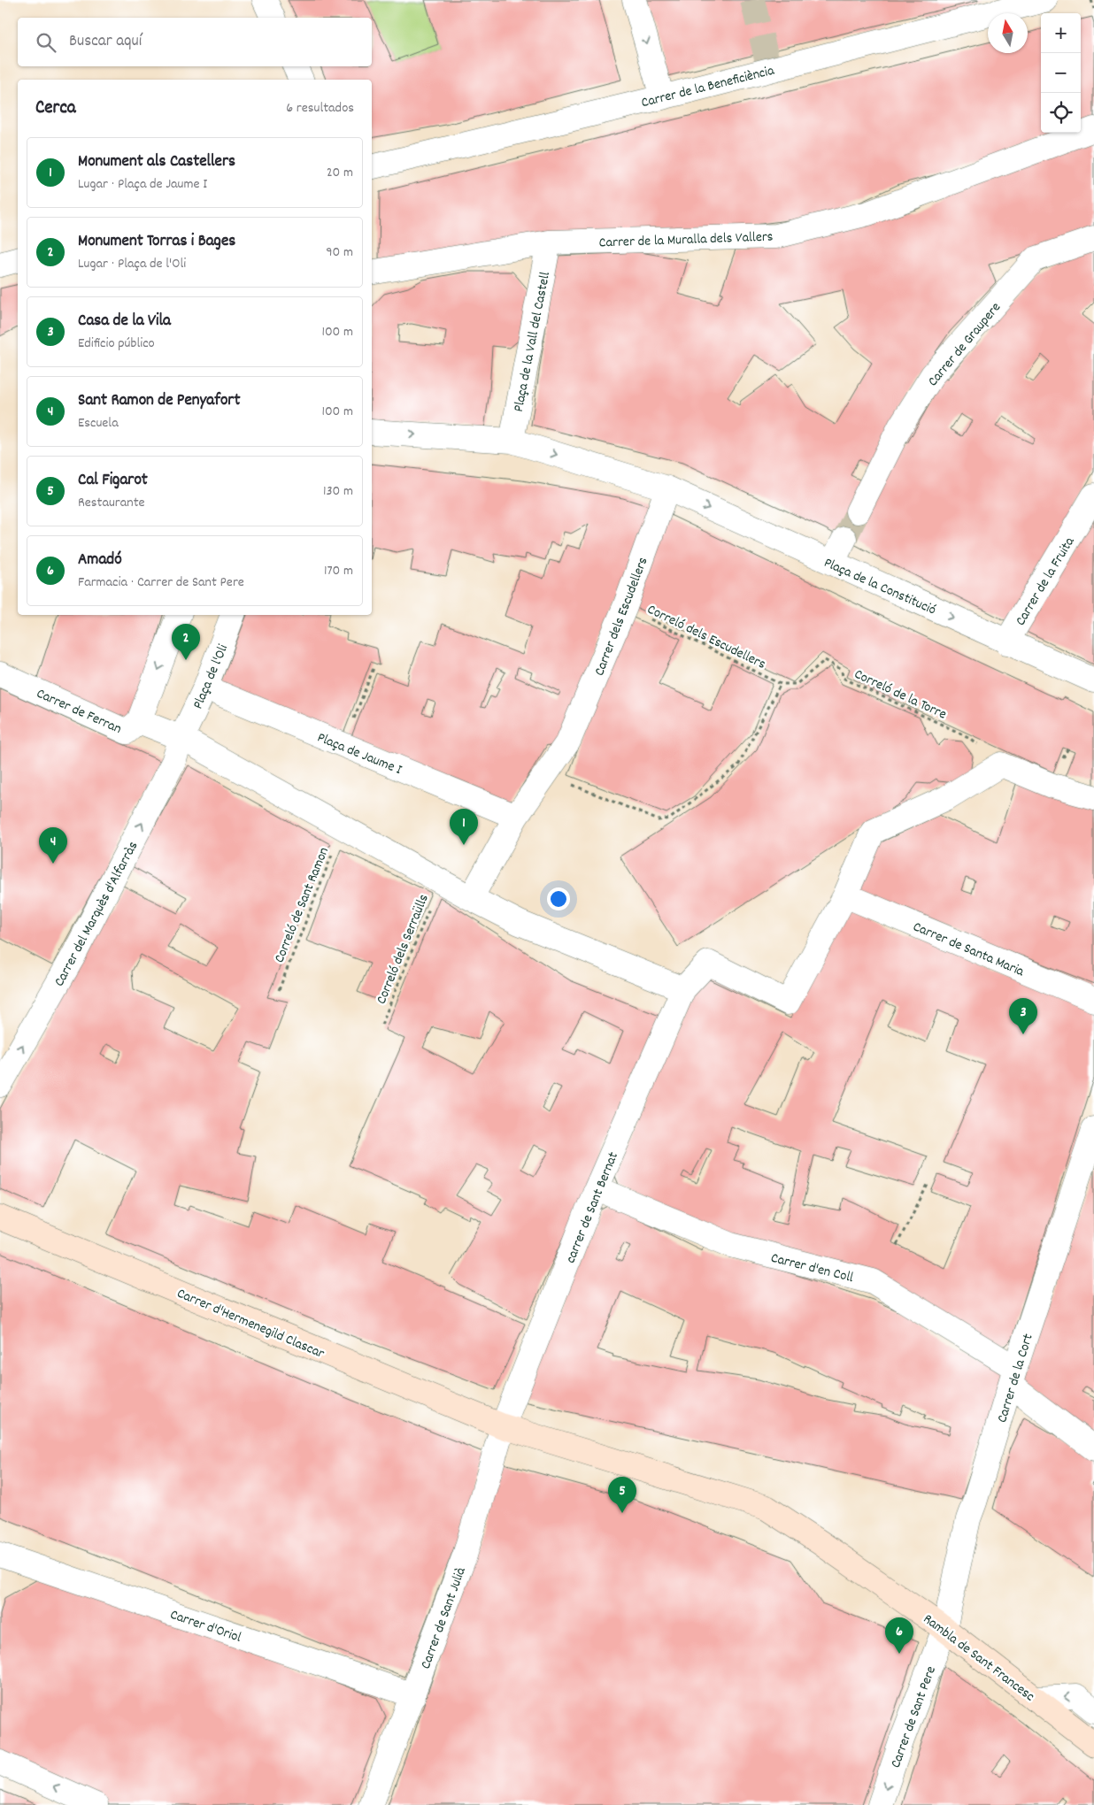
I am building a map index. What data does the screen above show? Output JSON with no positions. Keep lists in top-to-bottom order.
{
  "streets": {
    "street": [
      "Carrer de la Beneficiència",
      "Carrer de la Muralla dels Vallers",
      "Plaça de la Vall del Castell",
      "Carrer de Graupere",
      "Carrer de la Fruita",
      "Plaça de la Constitució",
      "Carrer dels Escudellers",
      "Plaça de l'Oli",
      "Carrer de Ferran",
      "Plaça de Jaume I",
      "Carrer del Marquès d'Alfarràs",
      "Carrer de Santa Maria",
      "carrer de Sant Bernat",
      "Carrer d'en Coll",
      "Carrer d'Hermenegild Clascar",
      "Carrer de la Cort",
      "Carrer de Sant Julià",
      "Carrer d'Oriol",
      "Rambla de Sant Francesc",
      "Carrer de Sant Pere"
    ],
    "path": [
      "Correló dels Escudellers",
      "Correló de la Torre",
      "Correló de Sant Ramon",
      "Correló dels Serraülls"
    ]
  },
  "crossings": [
    ["Carrer de la Muralla dels Vallers", "Plaça de la Vall del Castell"],
    ["Carrer de la Fruita", "Plaça de la Constitució"],
    ["Plaça de la Constitució", "Carrer dels Escudellers"],
    ["Carrer dels Escudellers", "Correló dels Escudellers"],
    ["Correló dels Escudellers", "Correló de la Torre"],
    ["Plaça de l'Oli", "Carrer de Ferran"],
    ["Plaça de l'Oli", "Plaça de Jaume I"],
    ["Plaça de l'Oli", "Carrer del Marquès d'Alfarràs"],
    ["Carrer de Ferran", "Carrer del Marquès d'Alfarràs"],
    ["Carrer de Santa Maria", "carrer de Sant Bernat"],
    ["carrer de Sant Bernat", "Carrer d'en Coll"],
    ["carrer de Sant Bernat", "Carrer d'Hermenegild Clascar"],
    ["carrer de Sant Bernat", "Carrer de Sant Julià"],
    ["Carrer d'en Coll", "Carrer de la Cort"],
    ["Carrer d'Hermenegild Clascar", "Carrer de Sant Julià"],
    ["Carrer d'Hermenegild Clascar", "Rambla de Sant Francesc"],
    ["Carrer de la Cort", "Rambla de Sant Francesc"],
    ["Carrer de la Cort", "Carrer de Sant Pere"],
    ["Carrer de Sant Julià", "Carrer d'Oriol"],
    ["Rambla de Sant Francesc", "Carrer de Sant Pere"]
  ],
  "one_way": ["Plaça de la Constitució", "Carrer del Marquès d'Alfarràs", "Carrer de Sant Pere"],
  "north": "top",
  "page": {
    "map_buttons": ["+", "−"],
    "search": "Buscar aquí",
    "heading": ["Cerca", "6 resultados"],
    "list": [
      {
        "mark": "1",
        "name": "Monument als Castellers",
        "note": "Lugar · Plaça de Jaume I",
        "value": "20 m"
      },
      {
        "mark": "2",
        "name": "Monument Torras i Bages",
        "note": "Lugar · Plaça de l'Oli",
        "value": "90 m"
      },
      {
        "mark": "3",
        "name": "Casa de la Vila",
        "note": "Edificio público",
        "value": "100 m"
      },
      {
        "mark": "4",
        "name": "Sant Ramon de Penyafort",
        "note": "Escuela",
        "value": "100 m"
      },
      {
        "mark": "5",
        "name": "Cal Figarot",
        "note": "Restaurante",
        "value": "130 m"
      },
      {
        "mark": "6",
        "name": "Amadó",
        "note": "Farmacia · Carrer de Sant Pere",
        "value": "170 m"
      }
    ],
    "pins": [
      "2",
      "1",
      "4",
      "3",
      "5",
      "6"
    ]
  }
}
